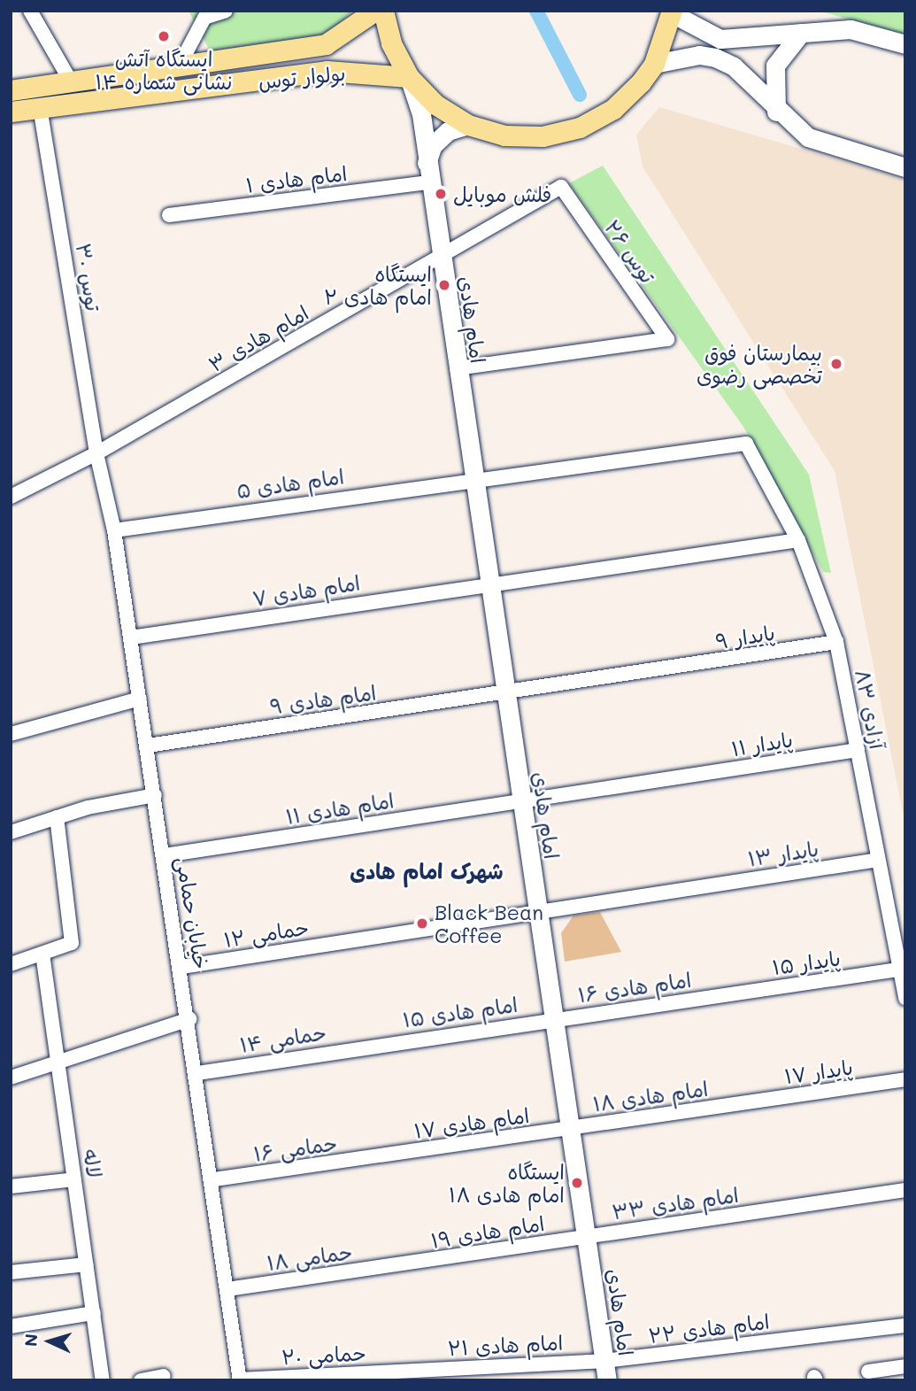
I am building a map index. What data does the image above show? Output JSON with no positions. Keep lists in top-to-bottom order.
{
  "streets": {
    "main road": ["بولوار توس", "امام هادی"],
    "street": [
      "امام هادی ۱",
      "توس ۲۶",
      "توس ۳۰",
      "امام هادی ۳",
      "امام هادی ۵",
      "امام هادی ۷",
      "پایدار ۹",
      "امام هادی ۹",
      "آزادی ۸۳",
      "پایدار ۱۱",
      "امام هادی ۱۱",
      "پایدار ۱۳",
      "خیابان حمامی",
      "حمامی ۱۲",
      "پایدار ۱۵",
      "امام هادی ۱۶",
      "امام هادی ۱۵",
      "حمامی ۱۴",
      "پایدار ۱۷",
      "امام هادی ۱۸",
      "امام هادی ۱۷",
      "حمامی ۱۶",
      "لاله",
      "امام هادی ۳۳",
      "امام هادی ۱۹",
      "حمامی ۱۸",
      "امام هادی ۲۲",
      "امام هادی ۲۱",
      "حمامی ۲۰"
    ]
  },
  "crossings": [
    ["بولوار توس", "توس ۳۰"],
    ["بولوار توس", "امام هادی"],
    ["امام هادی ۱", "امام هادی"],
    ["توس ۲۶", "امام هادی"],
    ["توس ۲۶", "امام هادی ۳"],
    ["توس ۳۰", "امام هادی ۳"],
    ["توس ۳۰", "خیابان حمامی"],
    ["امام هادی", "امام هادی ۳"],
    ["امام هادی", "امام هادی ۵"],
    ["امام هادی", "امام هادی ۷"],
    ["امام هادی", "پایدار ۹"],
    ["امام هادی", "امام هادی ۹"],
    ["امام هادی", "پایدار ۱۱"],
    ["امام هادی", "امام هادی ۱۱"],
    ["امام هادی", "پایدار ۱۳"],
    ["امام هادی", "حمامی ۱۲"],
    ["امام هادی", "امام هادی ۱۶"],
    ["امام هادی", "امام هادی ۱۵"],
    ["امام هادی", "امام هادی ۱۸"],
    ["امام هادی", "امام هادی ۱۷"],
    ["امام هادی", "امام هادی ۳۳"],
    ["امام هادی", "امام هادی ۱۹"],
    ["امام هادی", "امام هادی ۲۲"],
    ["امام هادی", "امام هادی ۲۱"],
    ["امام هادی ۳", "خیابان حمامی"],
    ["امام هادی ۵", "آزادی ۸۳"],
    ["امام هادی ۵", "خیابان حمامی"],
    ["امام هادی ۷", "آزادی ۸۳"],
    ["امام هادی ۷", "خیابان حمامی"],
    ["پایدار ۹", "امام هادی ۹"],
    ["پایدار ۹", "آزادی ۸۳"],
    ["امام هادی ۹", "خیابان حمامی"],
    ["آزادی ۸۳", "پایدار ۱۱"],
    ["آزادی ۸۳", "پایدار ۱۳"],
    ["آزادی ۸۳", "پایدار ۱۵"],
    ["پایدار ۱۱", "امام هادی ۱۱"],
    ["امام هادی ۱۱", "خیابان حمامی"],
    ["پایدار ۱۳", "حمامی ۱۲"],
    ["خیابان حمامی", "حمامی ۱۲"],
    ["خیابان حمامی", "حمامی ۱۴"],
    ["خیابان حمامی", "حمامی ۱۶"],
    ["خیابان حمامی", "حمامی ۱۸"],
    ["خیابان حمامی", "حمامی ۲۰"],
    ["پایدار ۱۵", "امام هادی ۱۶"],
    ["امام هادی ۱۶", "امام هادی ۱۵"],
    ["امام هادی ۱۵", "حمامی ۱۴"],
    ["پایدار ۱۷", "امام هادی ۱۸"],
    ["امام هادی ۱۸", "امام هادی ۱۷"],
    ["امام هادی ۱۷", "حمامی ۱۶"],
    ["امام هادی ۳۳", "امام هادی ۱۹"],
    ["امام هادی ۱۹", "حمامی ۱۸"],
    ["امام هادی ۲۲", "امام هادی ۲۱"],
    ["امام هادی ۲۱", "حمامی ۲۰"]
  ],
  "districts": ["شهرک امام هادی"],
  "places": [
    "ایستگاه آتش نشانی شماره ۱۴",
    "فلش موبایل",
    "ایستگاه امام هادی ۲",
    "بیمارستان فوق تخصصی رضوی",
    "Black Bean Coffee",
    "ایستگاه امام هادی ۱۸"
  ],
  "north": "left"
}
